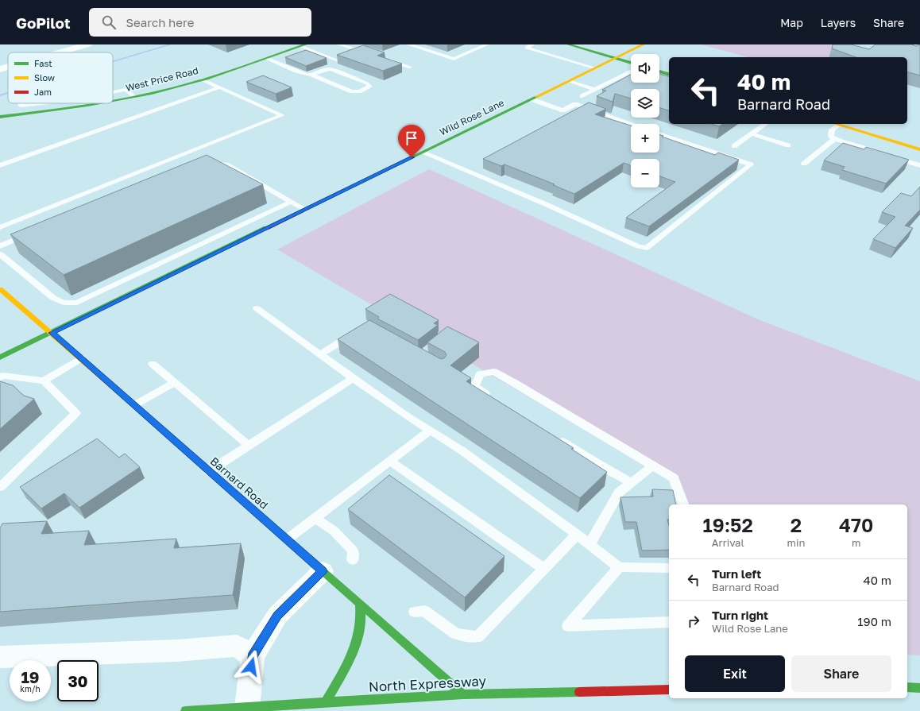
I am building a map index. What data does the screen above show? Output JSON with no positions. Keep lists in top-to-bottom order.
{
  "streets": {
    "street": [
      "West Price Road",
      "Wild Rose Lane",
      "Barnard Road",
      "North Expressway"
    ]
  },
  "crossings": [
    ["Wild Rose Lane", "Barnard Road"],
    ["Barnard Road", "North Expressway"]
  ],
  "legend": ["Fast", "Slow", "Jam"],
  "page": {
    "header": "GoPilot",
    "search": "Search here",
    "nav": ["Map", "Layers", "Share"],
    "map_buttons": ["+", "−"],
    "turn": ["40 m", "Barnard Road"],
    "eta": [
      "19:52",
      "Arrival",
      "2",
      "min",
      "470",
      "m"
    ],
    "list": [
      {
        "name": "Turn left",
        "note": "Barnard Road",
        "value": "40 m"
      },
      {
        "name": "Turn right",
        "note": "Wild Rose Lane",
        "value": "190 m"
      }
    ],
    "buttons": ["Exit", "Share"],
    "speed": "19 km/h",
    "limit": "30"
  }
}
